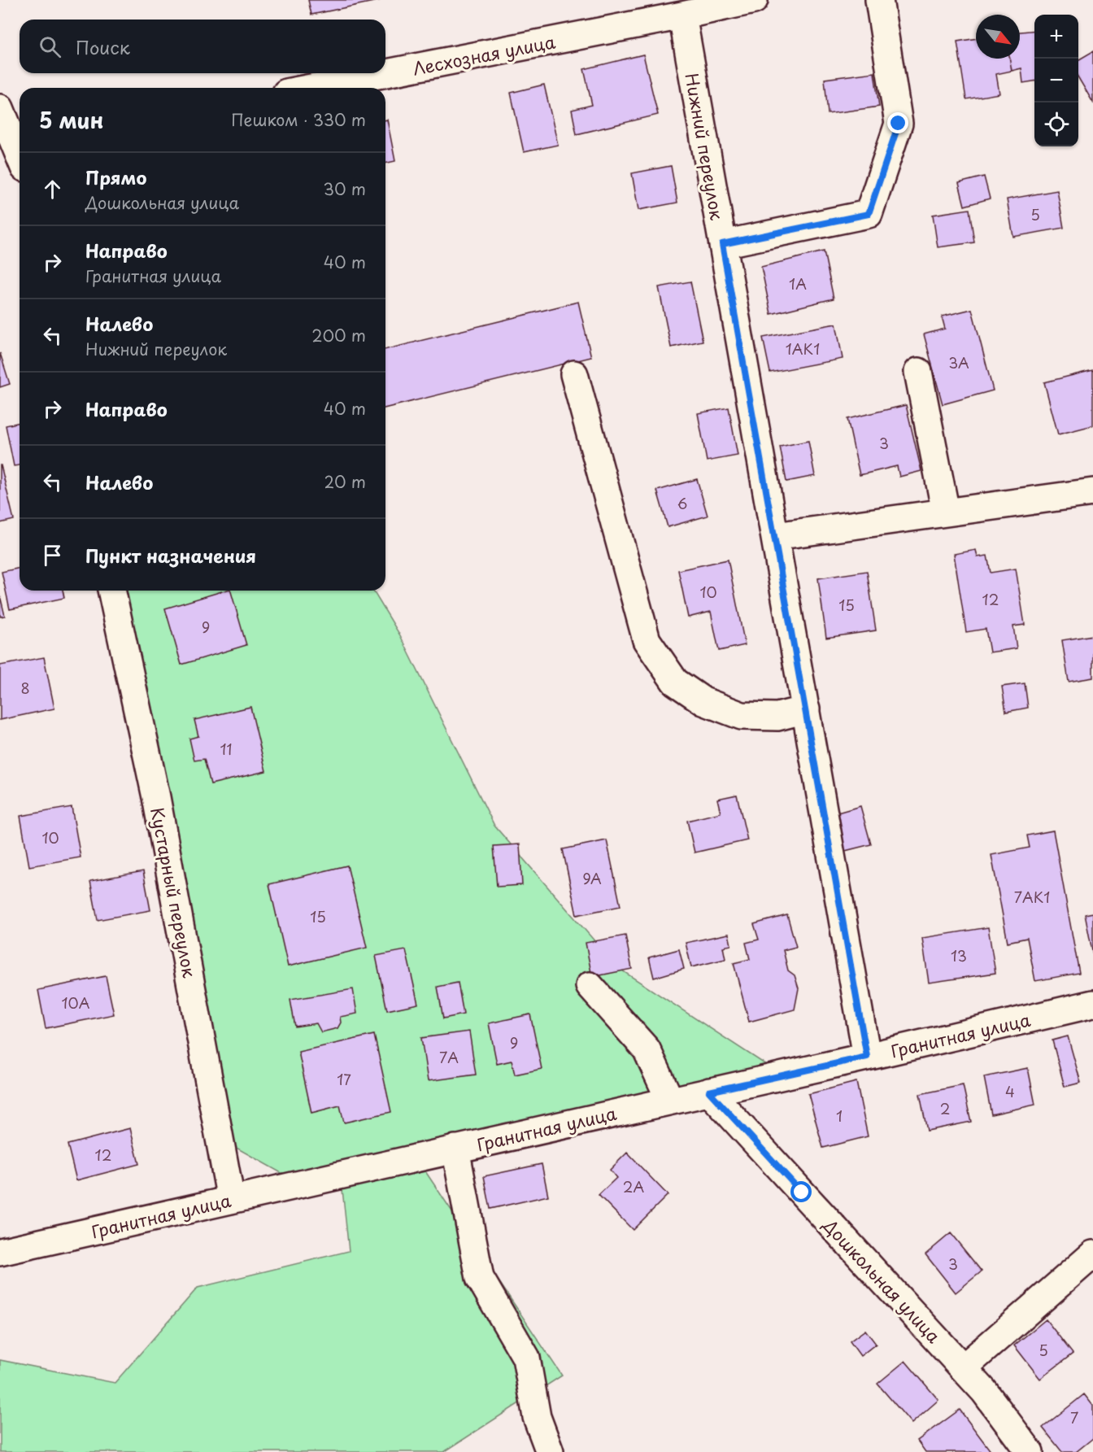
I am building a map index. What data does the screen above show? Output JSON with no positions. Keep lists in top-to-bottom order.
{
  "streets": {
    "street": [
      "Лесхозная улица",
      "Нижний переулок",
      "Кустарный переулок",
      "Гранитная улица",
      "Дошкольная улица"
    ]
  },
  "crossings": [
    ["Лесхозная улица", "Нижний переулок"],
    ["Нижний переулок", "Гранитная улица"],
    ["Кустарный переулок", "Гранитная улица"],
    ["Гранитная улица", "Дошкольная улица"]
  ],
  "house_numbers": [
    "5",
    "1А",
    "1АК1",
    "3А",
    "3",
    "6",
    "10",
    "12",
    "15",
    "9",
    "8",
    "11",
    "10",
    "9А",
    "7АК1",
    "15",
    "13",
    "10А",
    "9",
    "7А",
    "17",
    "4",
    "2",
    "1",
    "12",
    "2А",
    "3",
    "5",
    "7"
  ],
  "north": "bottom right",
  "page": {
    "map_buttons": ["+", "−"],
    "search": "Поиск",
    "heading": ["5 мин", "Пешком · 330 m"],
    "list": [
      ["Прямо", "Дошкольная улица", "30 m"],
      ["Направо", "Гранитная улица", "40 m"],
      ["Налево", "Нижний переулок", "200 m"],
      ["Направо", "40 m"],
      ["Налево", "20 m"],
      "Пункт назначения"
    ]
  }
}
